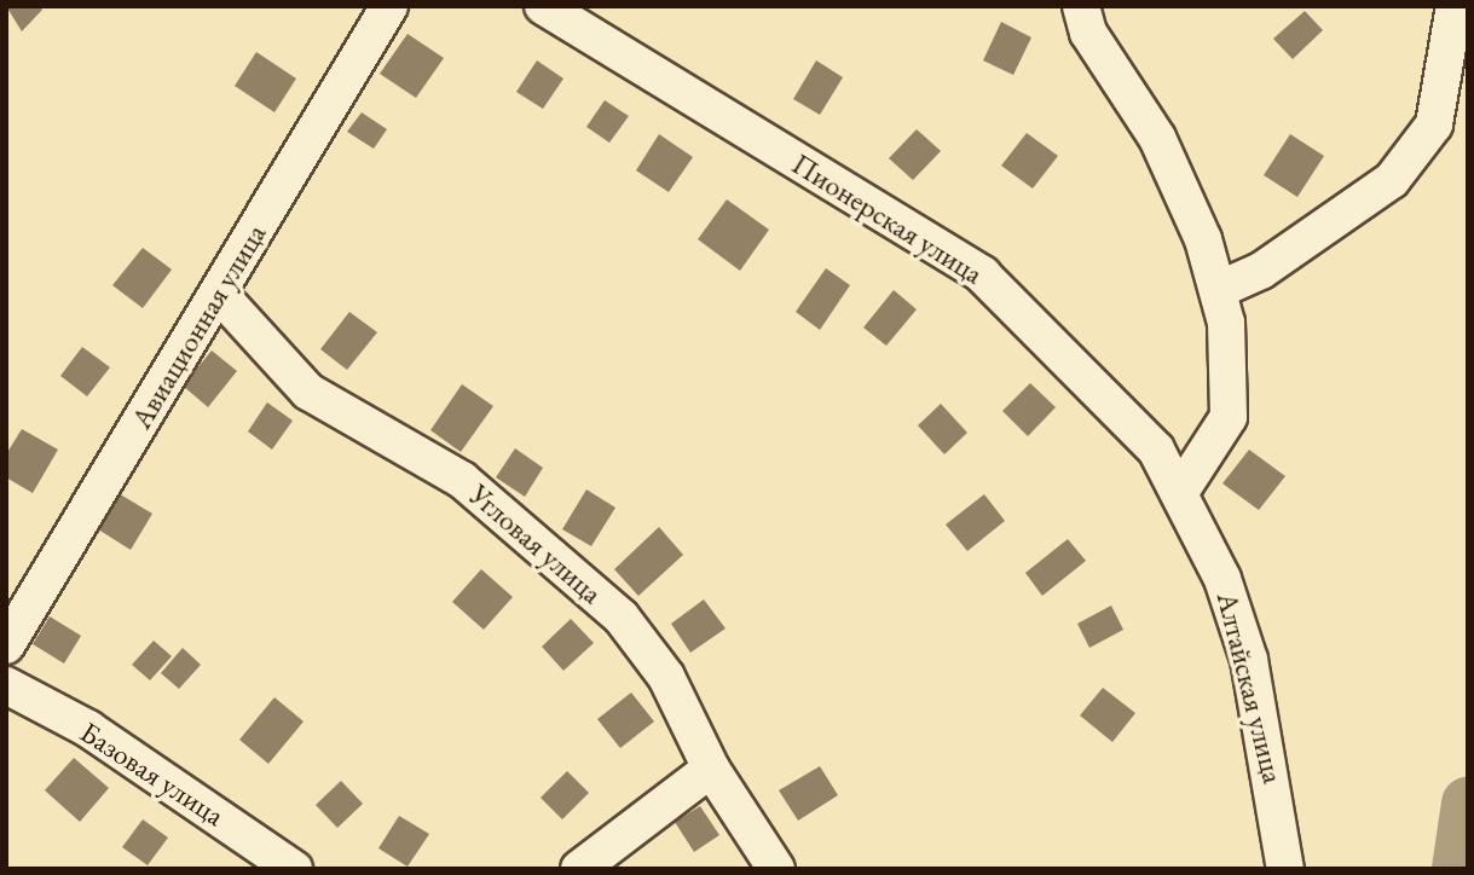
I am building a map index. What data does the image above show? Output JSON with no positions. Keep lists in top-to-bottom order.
{
  "streets": {
    "street": [
      "Пионерская улица",
      "Авиационная улица",
      "Угловая улица",
      "Алтайская улица",
      "Базовая улица"
    ]
  },
  "crossings": [
    ["Пионерская улица", "Алтайская улица"],
    ["Авиационная улица", "Угловая улица"]
  ]
}
